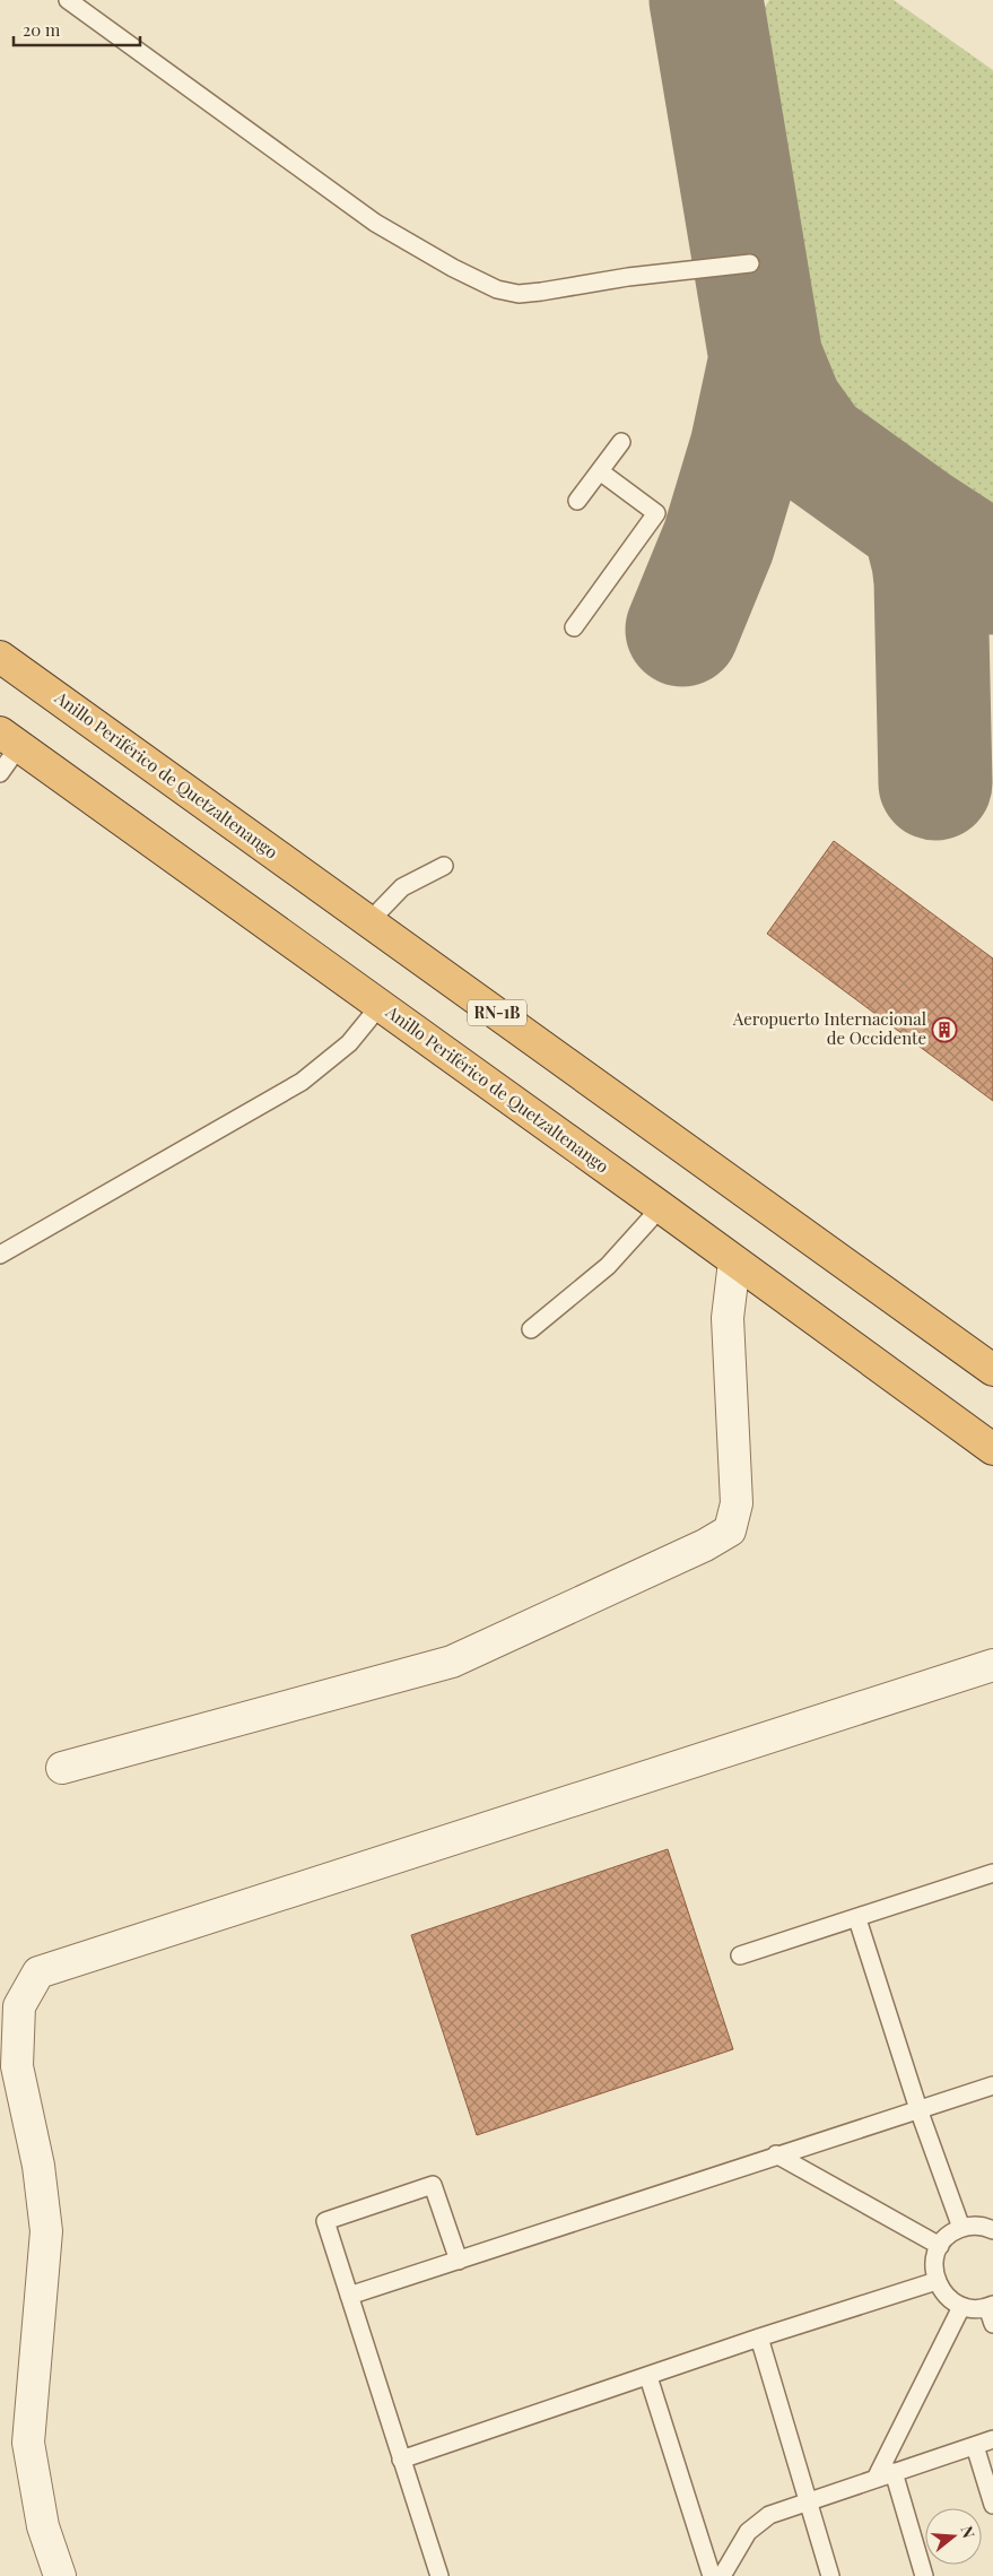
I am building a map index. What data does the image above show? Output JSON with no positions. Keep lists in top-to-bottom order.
{
  "streets": {
    "highway": ["Anillo Periférico de Quetzaltenango", "RN-1B"]
  },
  "places": {
    "building": ["Aeropuerto Internacional de Occidente"]
  },
  "scale_bar": "20 m",
  "north": "right"
}
